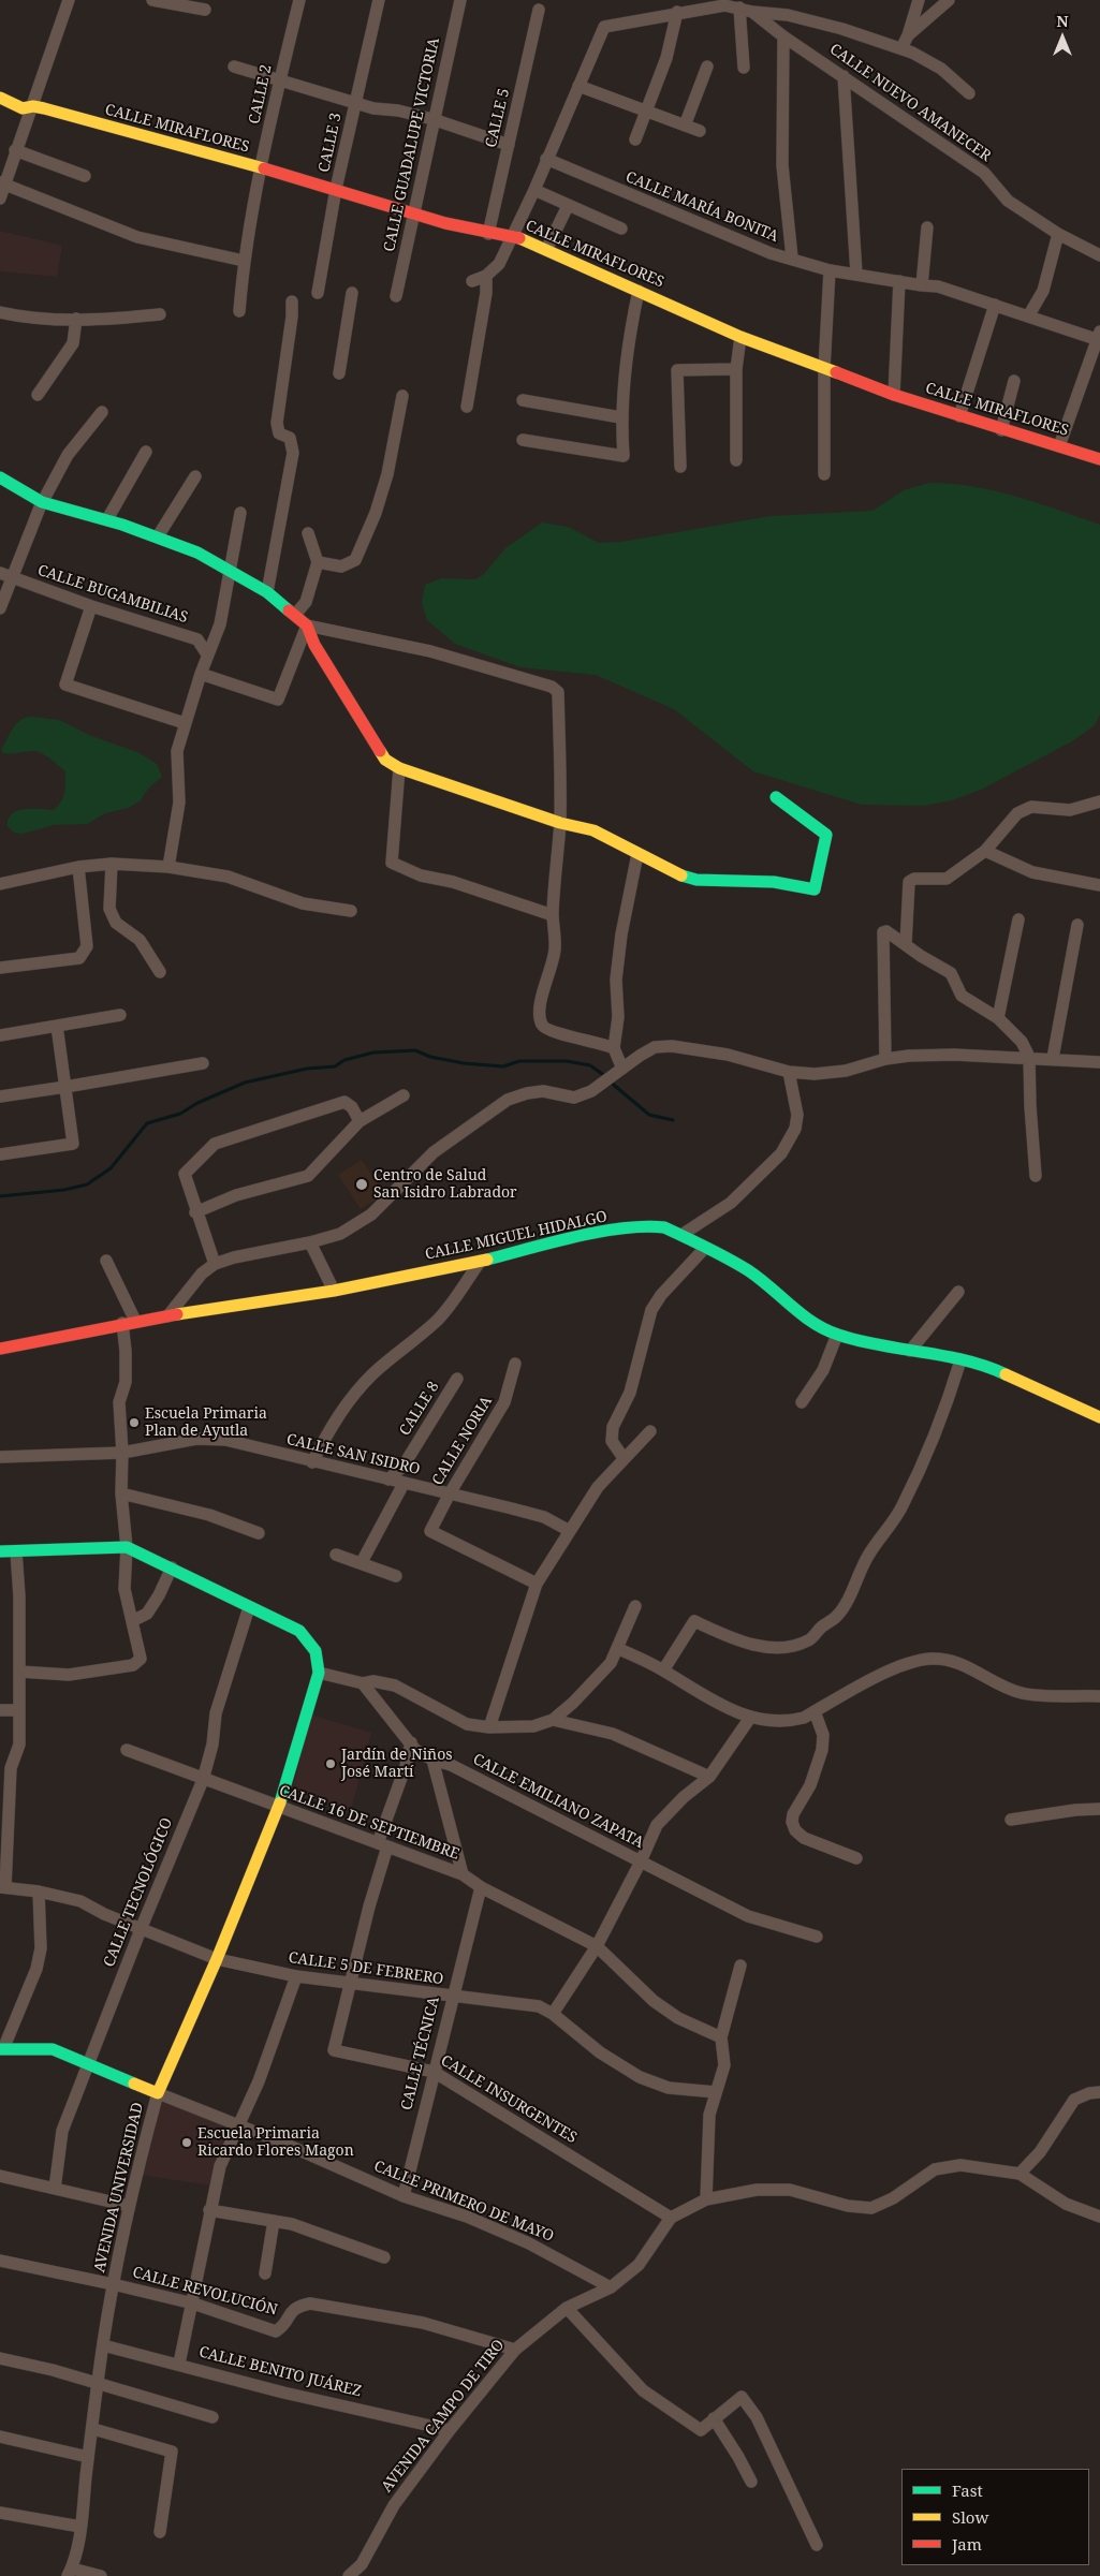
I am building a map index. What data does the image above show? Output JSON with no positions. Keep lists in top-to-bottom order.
{
  "streets": {
    "street": [
      "CALLE 2",
      "CALLE NUEVO AMANECER",
      "CALLE 5",
      "CALLE MIRAFLORES",
      "CALLE 3",
      "CALLE GUADALUPE VICTORIA",
      "CALLE MARÍA BONITA",
      "CALLE BUGAMBILIAS",
      "CALLE MIGUEL HIDALGO",
      "CALLE 8",
      "CALLE NORIA",
      "CALLE SAN ISIDRO",
      "CALLE EMILIANO ZAPATA",
      "CALLE 16 DE SEPTIEMBRE",
      "CALLE TECNOLÓGICO",
      "CALLE 5 DE FEBRERO",
      "CALLE TÉCNICA",
      "CALLE INSURGENTES",
      "AVENIDA UNIVERSIDAD",
      "CALLE PRIMERO DE MAYO",
      "CALLE REVOLUCIÓN",
      "CALLE BENITO JUÁREZ",
      "AVENIDA CAMPO DE TIRO"
    ]
  },
  "crossings": [
    ["CALLE 2", "CALLE MIRAFLORES"],
    ["CALLE 5", "CALLE MIRAFLORES"],
    ["CALLE MIRAFLORES", "CALLE 3"],
    ["CALLE MIRAFLORES", "CALLE GUADALUPE VICTORIA"],
    ["CALLE 8", "CALLE SAN ISIDRO"],
    ["CALLE NORIA", "CALLE SAN ISIDRO"],
    ["CALLE EMILIANO ZAPATA", "CALLE INSURGENTES"],
    ["CALLE 16 DE SEPTIEMBRE", "CALLE TECNOLÓGICO"],
    ["CALLE 16 DE SEPTIEMBRE", "CALLE TÉCNICA"],
    ["CALLE 16 DE SEPTIEMBRE", "CALLE INSURGENTES"],
    ["CALLE 16 DE SEPTIEMBRE", "AVENIDA UNIVERSIDAD"],
    ["CALLE TECNOLÓGICO", "CALLE 5 DE FEBRERO"],
    ["CALLE TECNOLÓGICO", "CALLE PRIMERO DE MAYO"],
    ["CALLE 5 DE FEBRERO", "CALLE TÉCNICA"],
    ["CALLE 5 DE FEBRERO", "CALLE INSURGENTES"],
    ["CALLE 5 DE FEBRERO", "AVENIDA UNIVERSIDAD"],
    ["CALLE TÉCNICA", "CALLE INSURGENTES"],
    ["CALLE TÉCNICA", "CALLE PRIMERO DE MAYO"],
    ["CALLE INSURGENTES", "AVENIDA CAMPO DE TIRO"],
    ["AVENIDA UNIVERSIDAD", "CALLE PRIMERO DE MAYO"],
    ["AVENIDA UNIVERSIDAD", "CALLE REVOLUCIÓN"],
    ["AVENIDA UNIVERSIDAD", "CALLE BENITO JUÁREZ"],
    ["CALLE PRIMERO DE MAYO", "AVENIDA CAMPO DE TIRO"],
    ["CALLE REVOLUCIÓN", "AVENIDA CAMPO DE TIRO"],
    ["CALLE BENITO JUÁREZ", "AVENIDA CAMPO DE TIRO"]
  ],
  "places": [
    "Centro de Salud San Isidro Labrador",
    "Escuela Primaria Plan de Ayutla",
    "Jardín de Niños José Martí",
    "Escuela Primaria Ricardo Flores Magon"
  ],
  "legend": ["Fast", "Slow", "Jam"],
  "north": "top"
}
